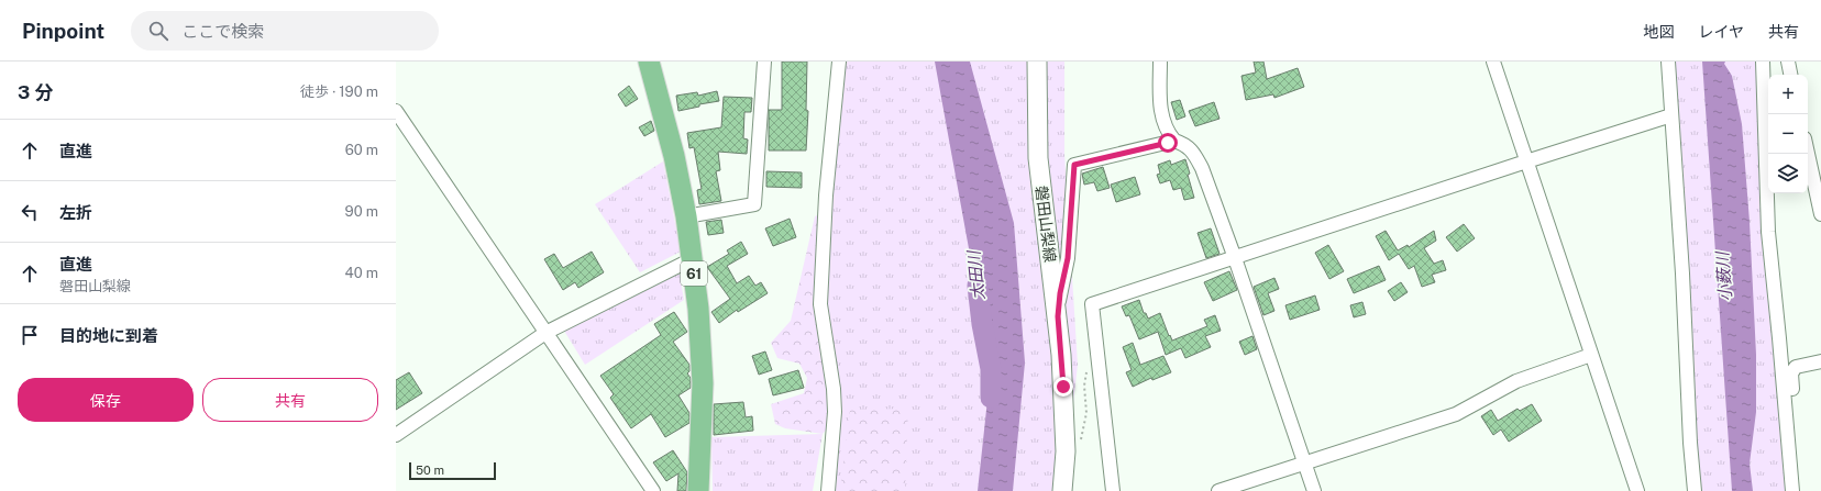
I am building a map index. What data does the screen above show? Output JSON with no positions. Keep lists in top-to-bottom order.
{
  "streets": {
    "main road": ["磐田山梨線", "61"]
  },
  "water": ["太田川", "小薮川"],
  "scale_bar": "50 m",
  "page": {
    "header": "Pinpoint",
    "search": "ここで検索",
    "nav": ["地図", "レイヤ", "共有"],
    "heading": ["3 分", "徒歩 · 190 m"],
    "map_buttons": ["+", "−"],
    "list": [
      ["直進", "60 m"],
      ["左折", "90 m"],
      ["直進", "磐田山梨線", "40 m"],
      "目的地に到着"
    ],
    "buttons": ["保存", "共有"],
    "scale": "50 m"
  }
}
